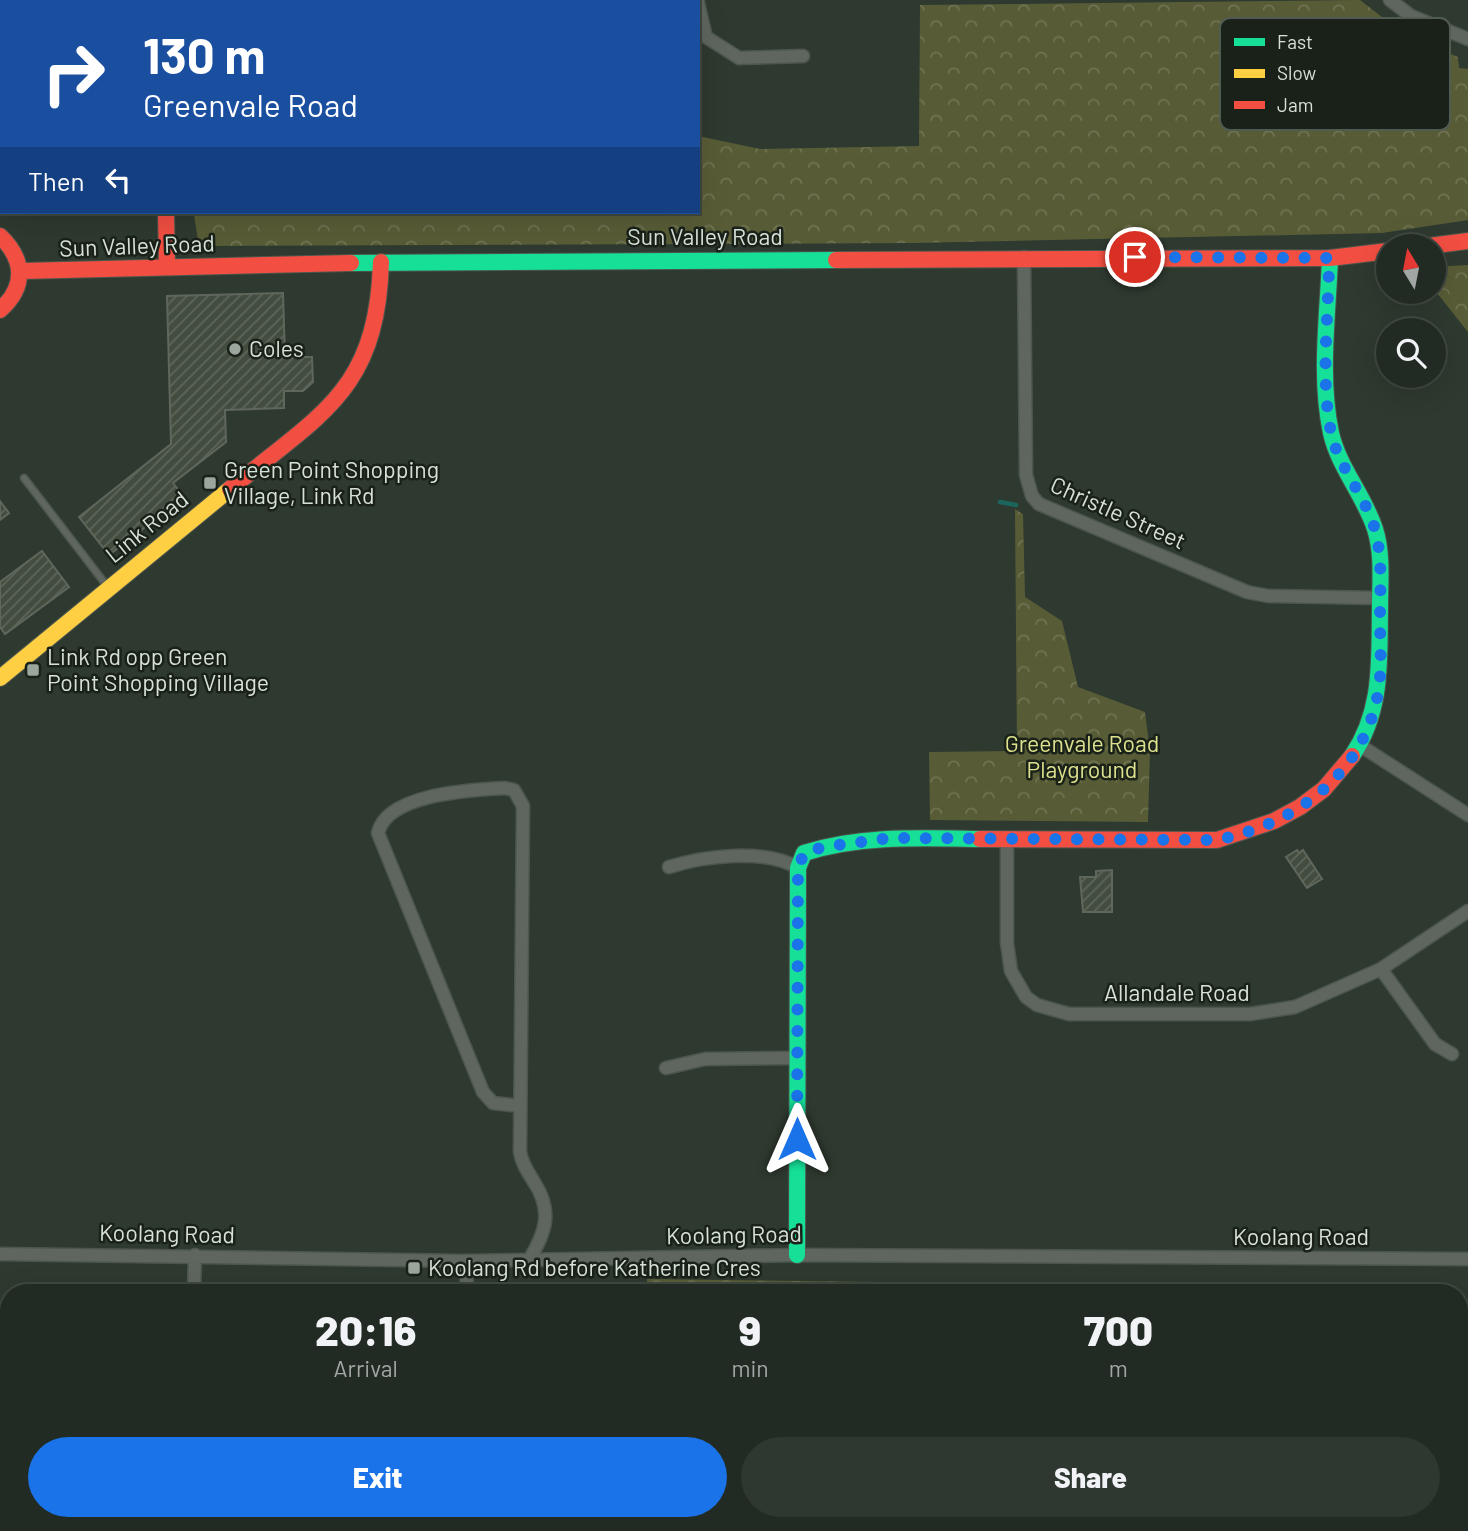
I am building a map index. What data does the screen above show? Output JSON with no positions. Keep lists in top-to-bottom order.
{
  "streets": {
    "street": [
      "Sun Valley Road",
      "Christle Street",
      "Link Road",
      "Allandale Road",
      "Koolang Road"
    ]
  },
  "crossings": [
    ["Sun Valley Road", "Christle Street"],
    ["Sun Valley Road", "Link Road"]
  ],
  "parks": ["Greenvale Road Playground"],
  "places": {
    "other": ["Coles"],
    "transit": ["Green Point Shopping Village, Link Rd", "Link Rd opp Green Point Shopping Village", "Koolang Rd before Katherine Cres"]
  },
  "legend": ["Fast", "Slow", "Jam"],
  "north": "top",
  "page": {
    "turn": ["130 m", "Greenvale Road"],
    "then": "Then",
    "eta": [
      "20:16",
      "Arrival",
      "9",
      "min",
      "700",
      "m"
    ],
    "buttons": ["Exit", "Share"]
  }
}
